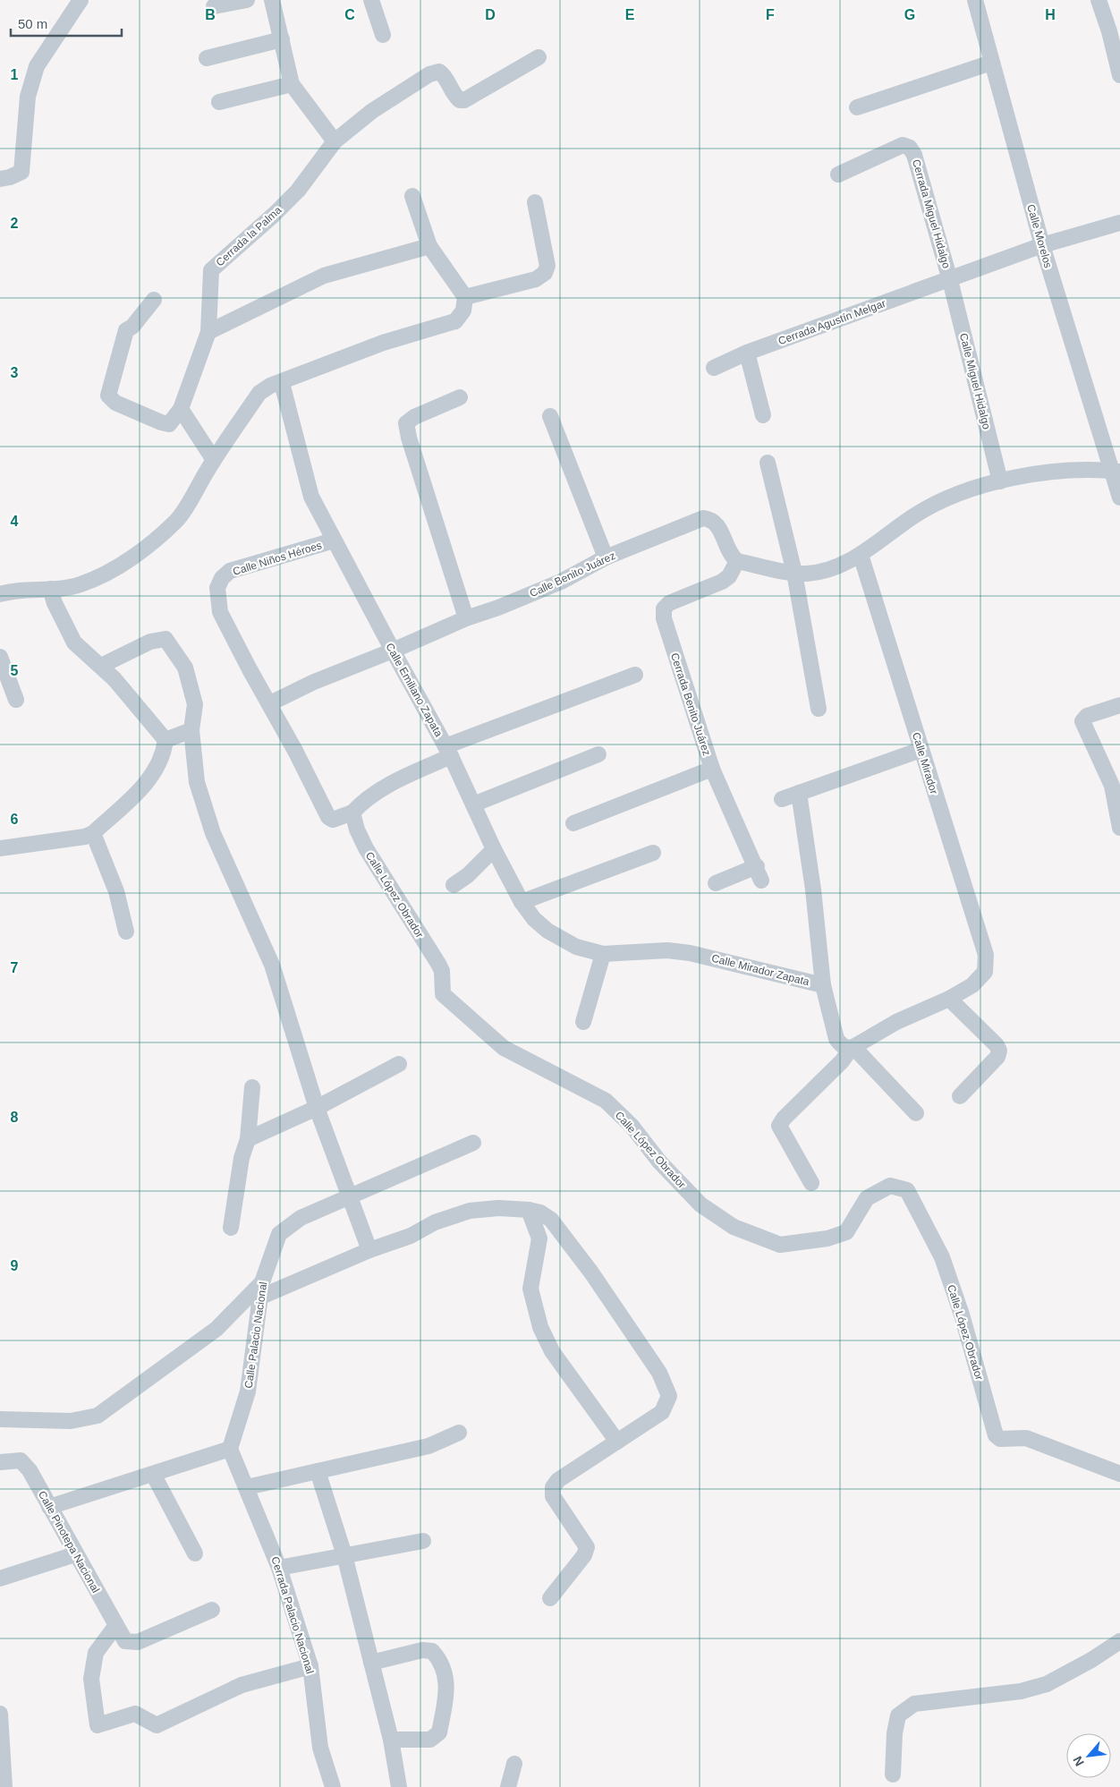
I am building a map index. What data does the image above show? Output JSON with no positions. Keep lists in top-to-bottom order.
{
  "streets": {
    "street": [
      "Cerrada Miguel Hidalgo",
      "Cerrada la Palma",
      "Calle Morelos",
      "Cerrada Agustín Melgar",
      "Calle Miguel Hidalgo",
      "Calle Niños Héroes",
      "Calle Benito Juárez",
      "Calle Emiliano Zapata",
      "Cerrada Benito Juárez",
      "Calle Mirador",
      "Calle López Obrador",
      "Calle Mirador Zapata",
      "Calle Palacio Nacional",
      "Calle Pinotepa Nacional",
      "Cerrada Palacio Nacional"
    ]
  },
  "crossings": [
    ["Cerrada Miguel Hidalgo", "Cerrada Agustín Melgar"],
    ["Cerrada Miguel Hidalgo", "Calle Miguel Hidalgo"],
    ["Calle Morelos", "Cerrada Agustín Melgar"],
    ["Cerrada Agustín Melgar", "Calle Miguel Hidalgo"],
    ["Calle Niños Héroes", "Calle Benito Juárez"],
    ["Calle Niños Héroes", "Calle Emiliano Zapata"],
    ["Calle Benito Juárez", "Calle Emiliano Zapata"],
    ["Calle Benito Juárez", "Cerrada Benito Juárez"],
    ["Calle Emiliano Zapata", "Calle Mirador Zapata"],
    ["Calle Palacio Nacional", "Cerrada Palacio Nacional"]
  ],
  "scale_bar": "50 m",
  "north": "bottom left",
  "grid": {
    "columns": [
      "B",
      "C",
      "D",
      "E",
      "F",
      "G",
      "H"
    ],
    "rows": [
      "1",
      "2",
      "3",
      "4",
      "5",
      "6",
      "7",
      "8",
      "9"
    ]
  }
}
